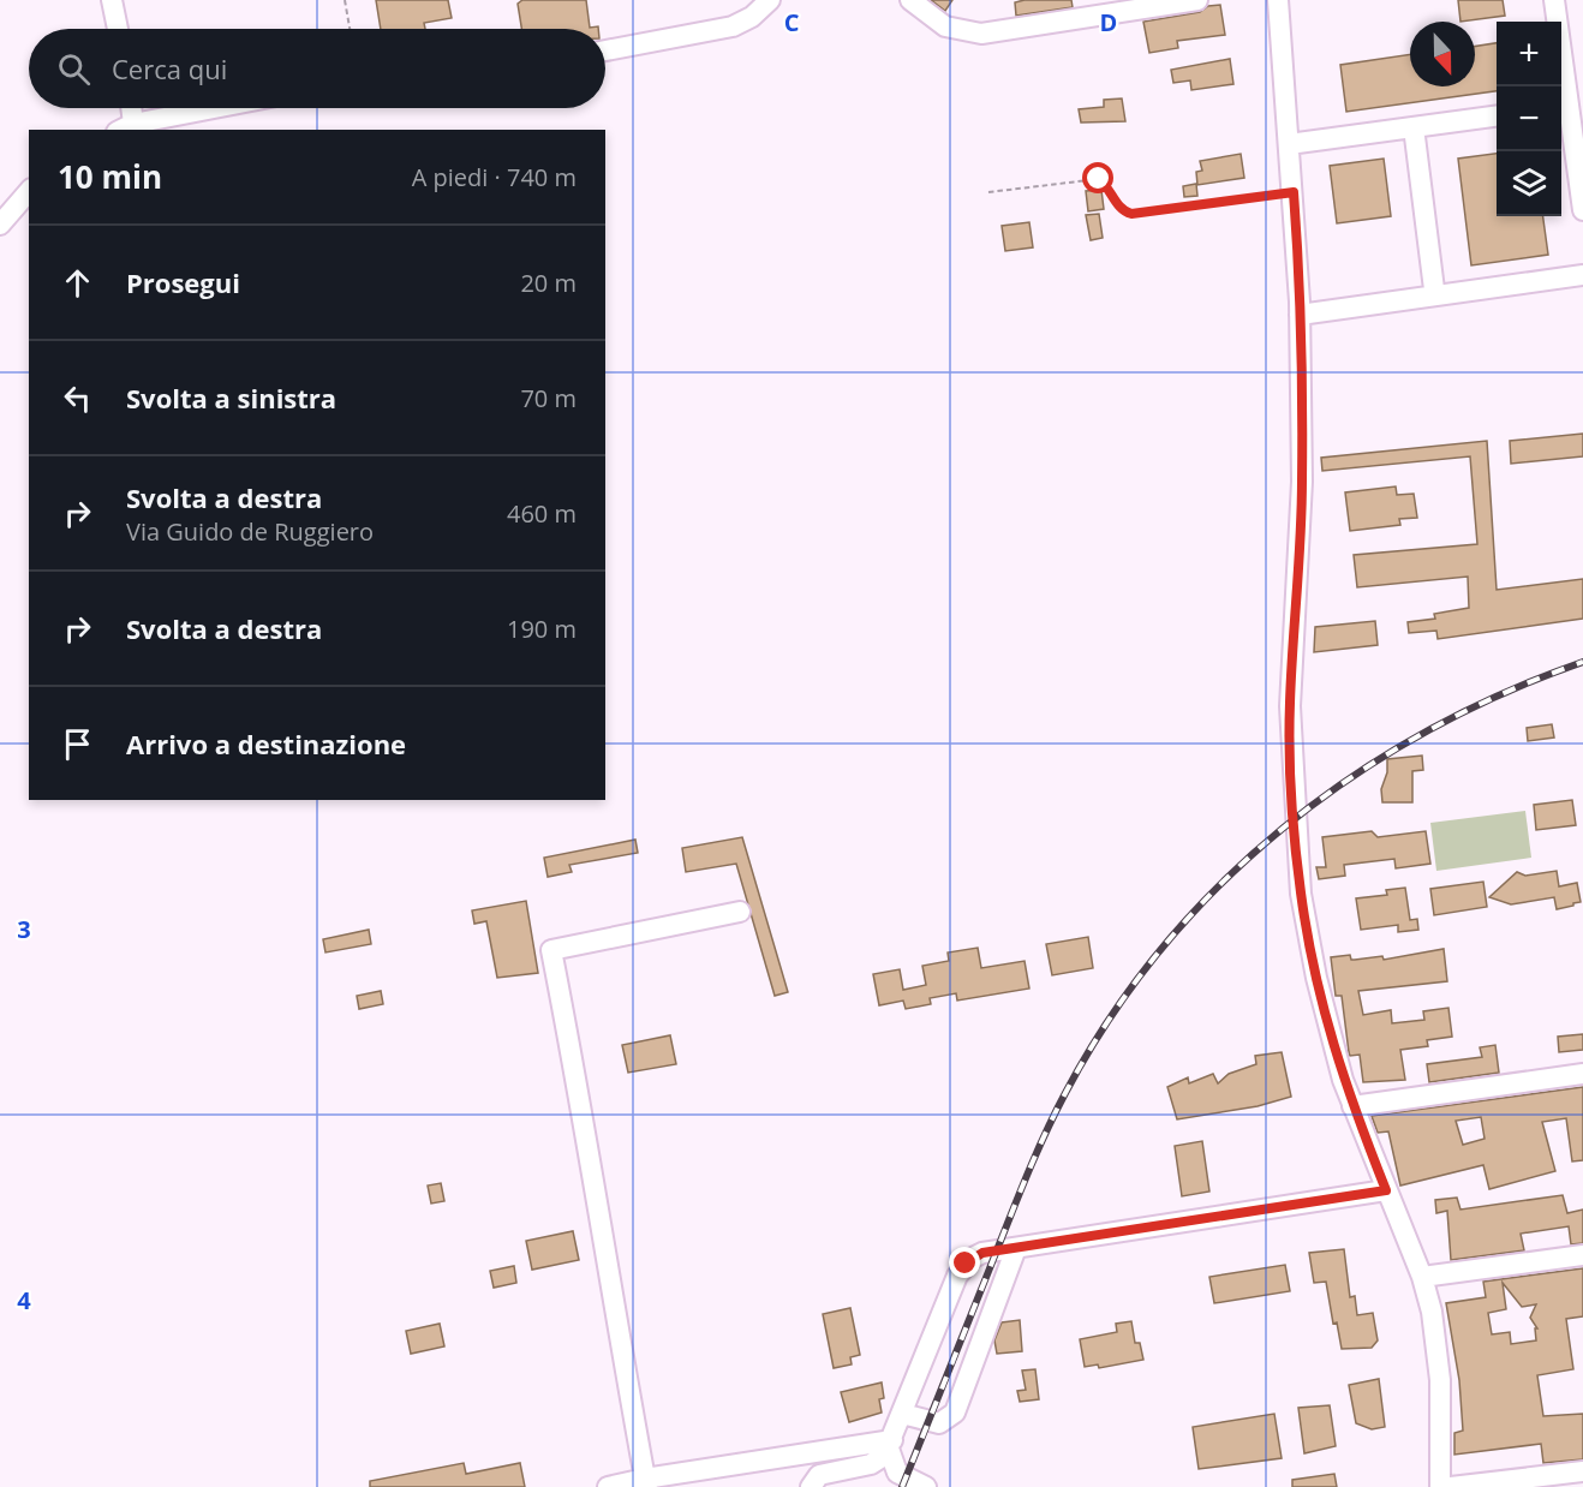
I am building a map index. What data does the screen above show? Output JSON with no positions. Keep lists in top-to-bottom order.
{
  "north": "bottom",
  "page": {
    "map_buttons": ["+", "−"],
    "search": "Cerca qui",
    "heading": ["10 min", "A piedi · 740 m"],
    "list": [
      ["Prosegui", "20 m"],
      ["Svolta a sinistra", "70 m"],
      ["Svolta a destra", "Via Guido de Ruggiero", "460 m"],
      ["Svolta a destra", "190 m"],
      "Arrivo a destinazione"
    ]
  },
  "grid": {
    "columns": ["C", "D"],
    "rows": ["3", "4"]
  }
}
